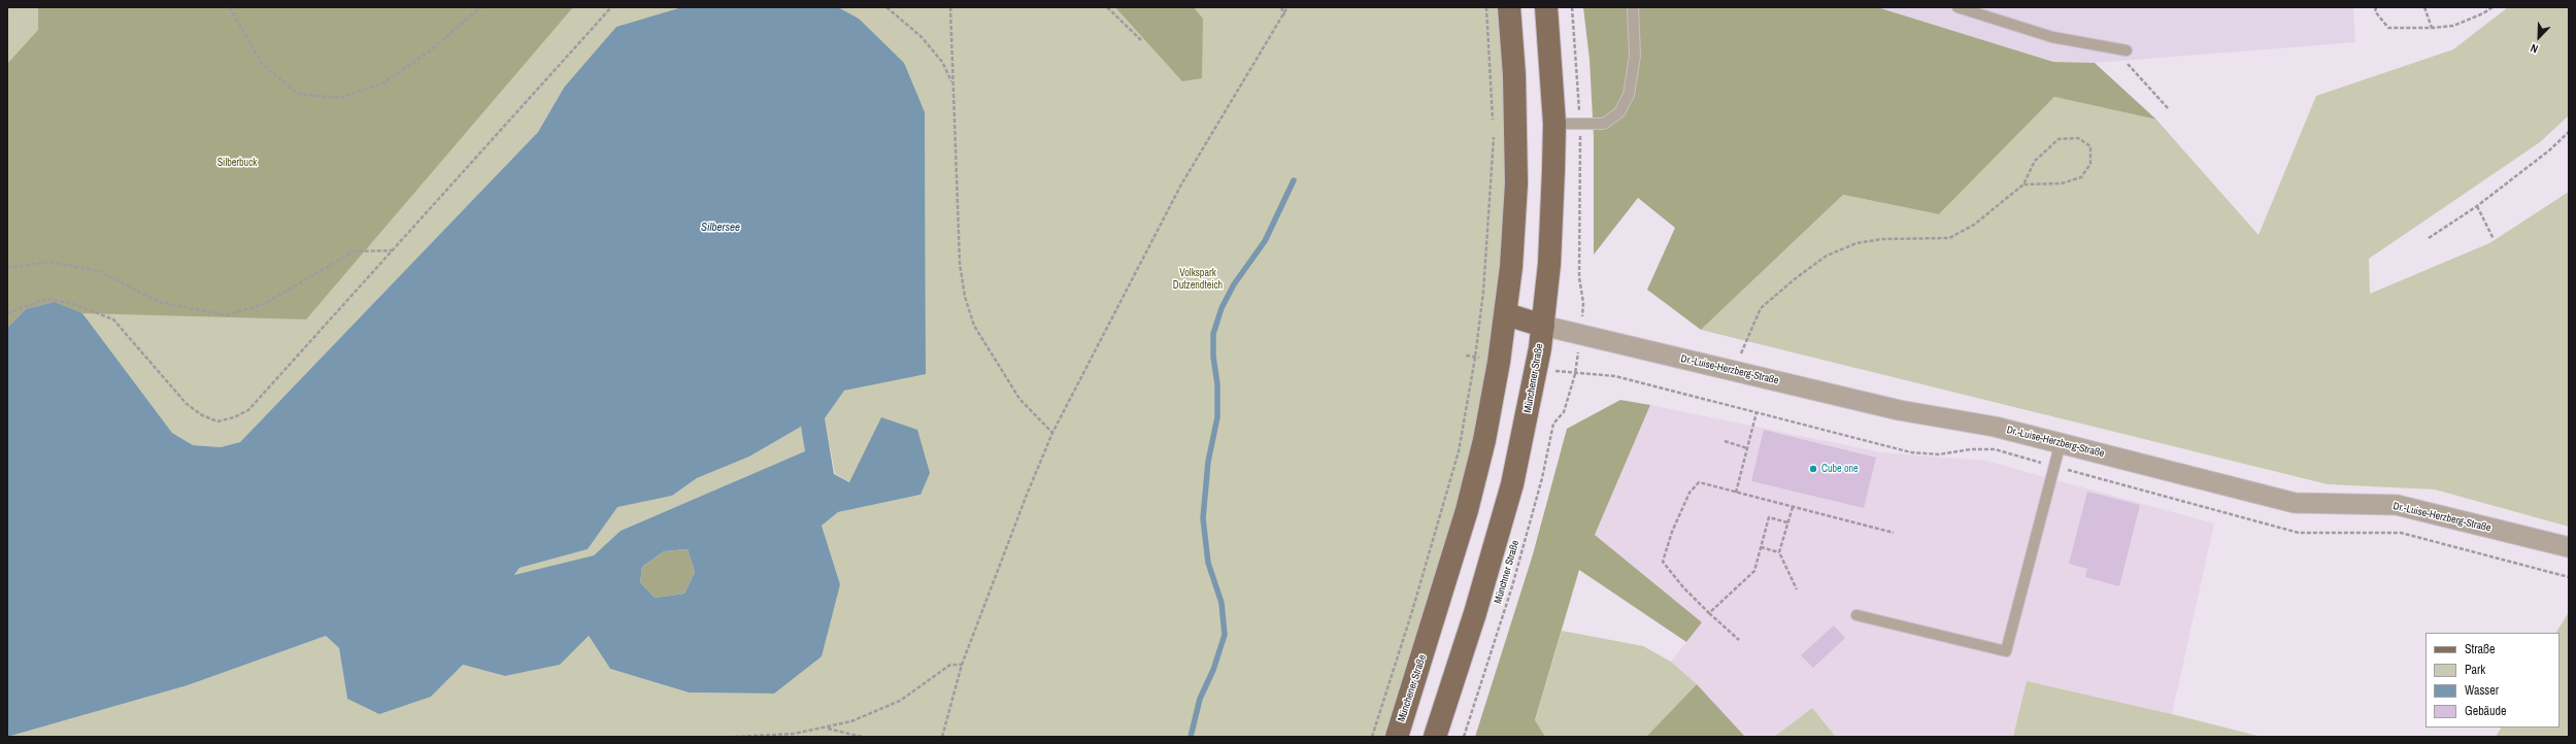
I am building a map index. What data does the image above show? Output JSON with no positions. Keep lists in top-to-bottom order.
{
  "streets": {
    "main road": ["Münchener Straße"],
    "street": ["Dr.-Luise-Herzberg-Straße"],
    "path": ["Münchner Straße"]
  },
  "crossings": [
    ["Dr.-Luise-Herzberg-Straße", "Münchener Straße"],
    ["Dr.-Luise-Herzberg-Straße", "Münchner Straße"]
  ],
  "water": ["Silbersee"],
  "parks": ["Silberbuck", "Volkspark Dutzendteich"],
  "places": ["Cube one"],
  "legend": [
    "Straße",
    "Park",
    "Wasser",
    "Gebäude"
  ],
  "north": "bottom left"
}
